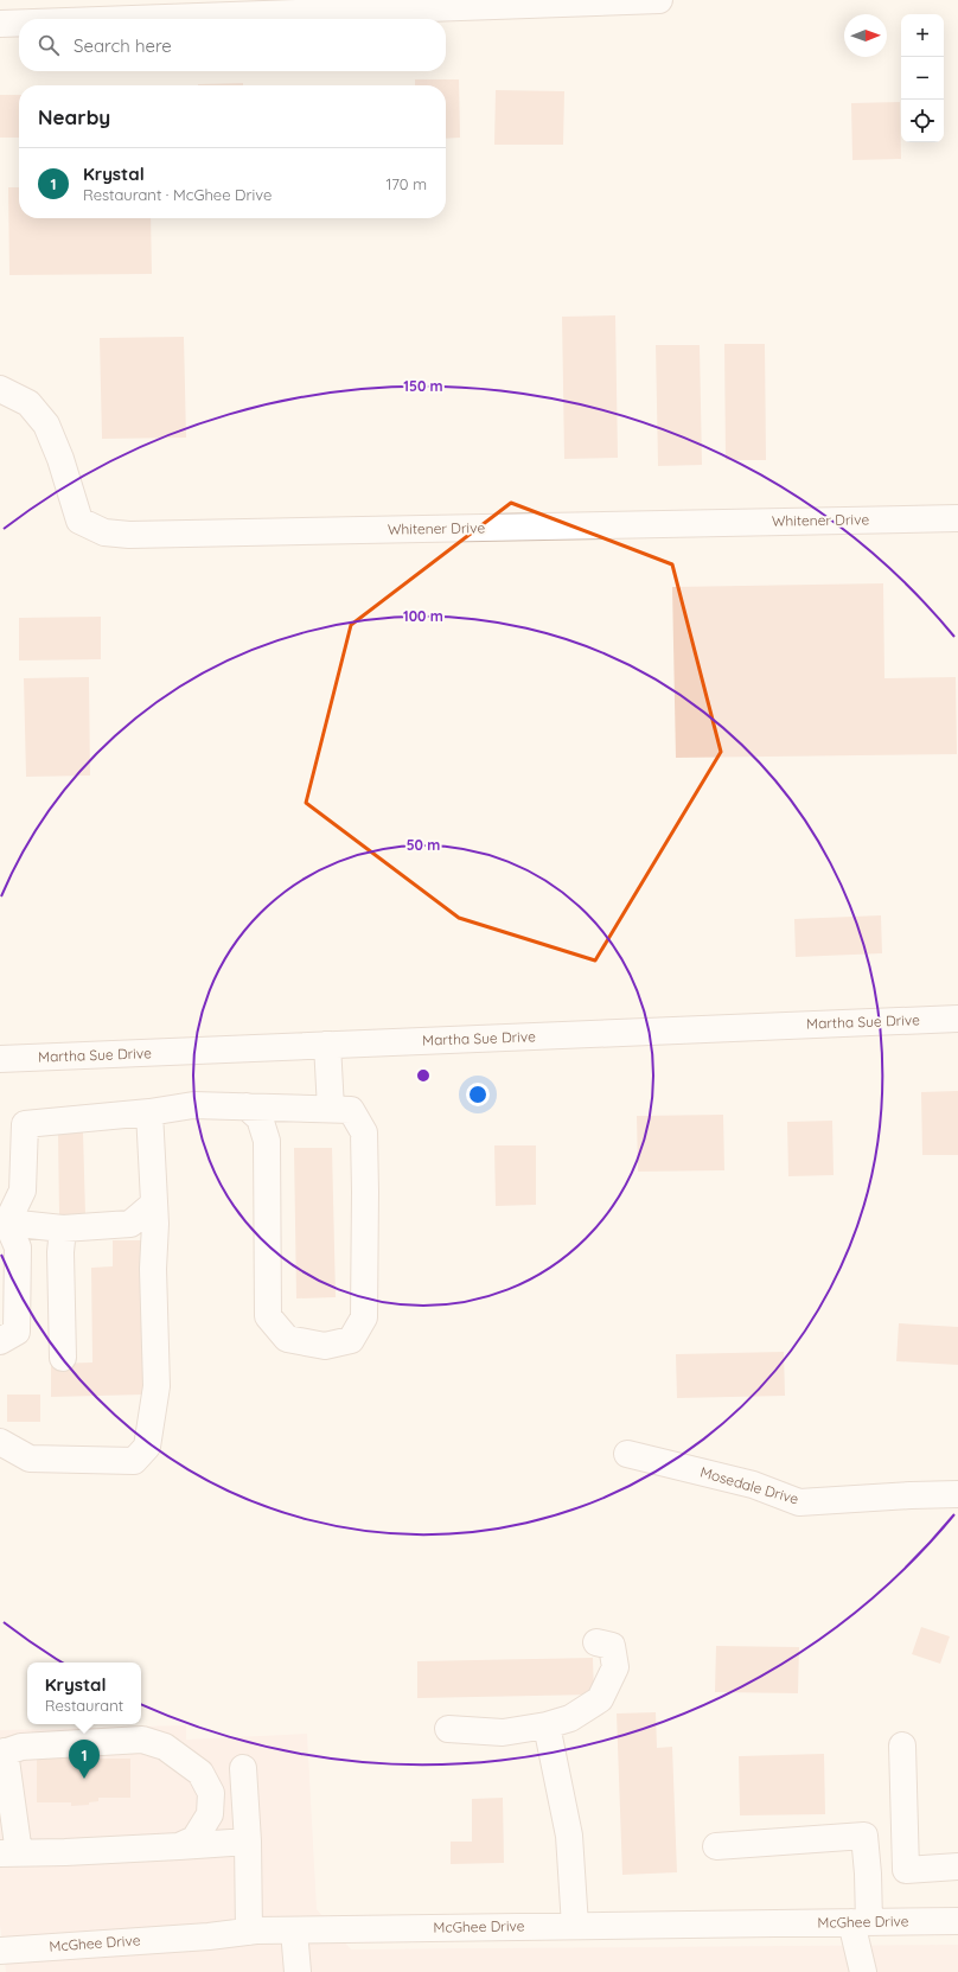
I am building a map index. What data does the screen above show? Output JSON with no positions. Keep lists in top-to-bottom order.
{
  "streets": {
    "street": [
      "Whitener Drive",
      "Martha Sue Drive",
      "Mosedale Drive",
      "McGhee Drive"
    ]
  },
  "north": "right",
  "page": {
    "map_buttons": ["+", "−"],
    "search": "Search here",
    "heading": "Nearby",
    "list": [
      {
        "mark": "1",
        "name": "Krystal",
        "note": "Restaurant · McGhee Drive",
        "value": "170 m"
      }
    ],
    "popup": ["Krystal", "Restaurant"],
    "pins": "1"
  },
  "rings": ["150 m", "100 m", "50 m"]
}
